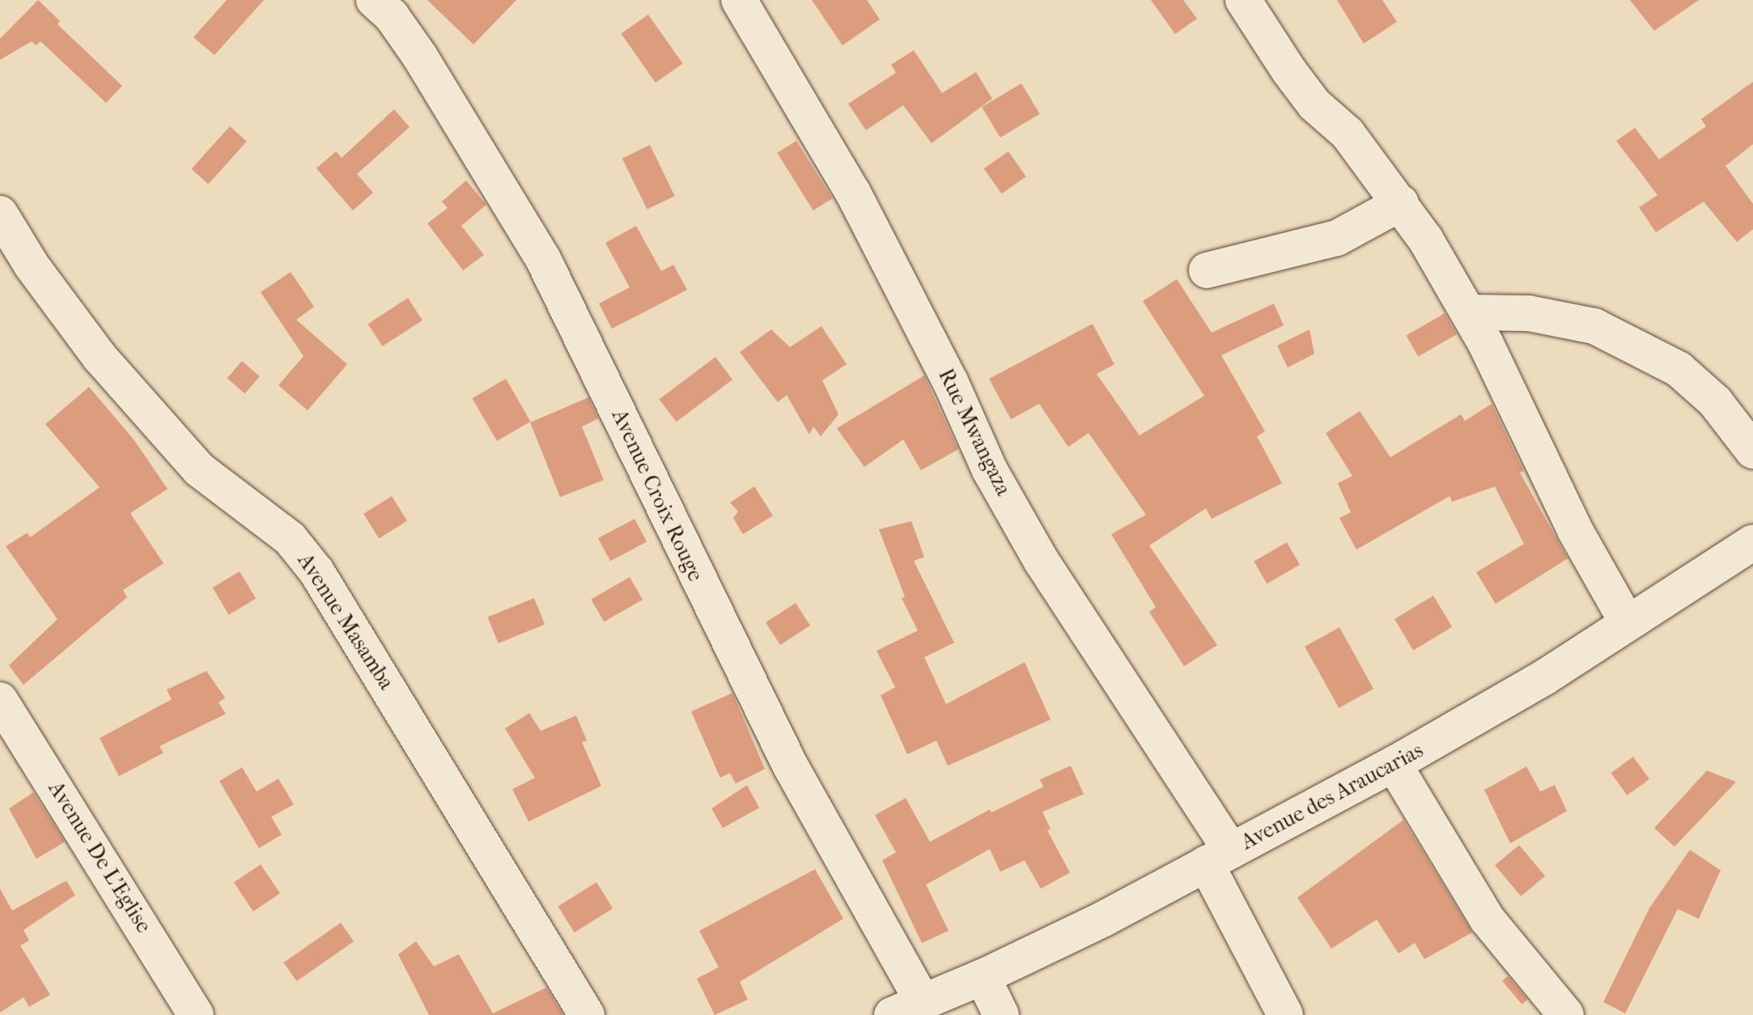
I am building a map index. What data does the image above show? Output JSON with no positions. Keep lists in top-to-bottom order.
{
  "streets": {
    "street": [
      "Rue Mwangaza",
      "Avenue Croix Rouge",
      "Avenue Masamba",
      "Avenue des Araucarias",
      "Avenue De L'Eglise"
    ]
  },
  "crossings": [
    ["Rue Mwangaza", "Avenue des Araucarias"],
    ["Avenue Croix Rouge", "Avenue des Araucarias"]
  ]
}
